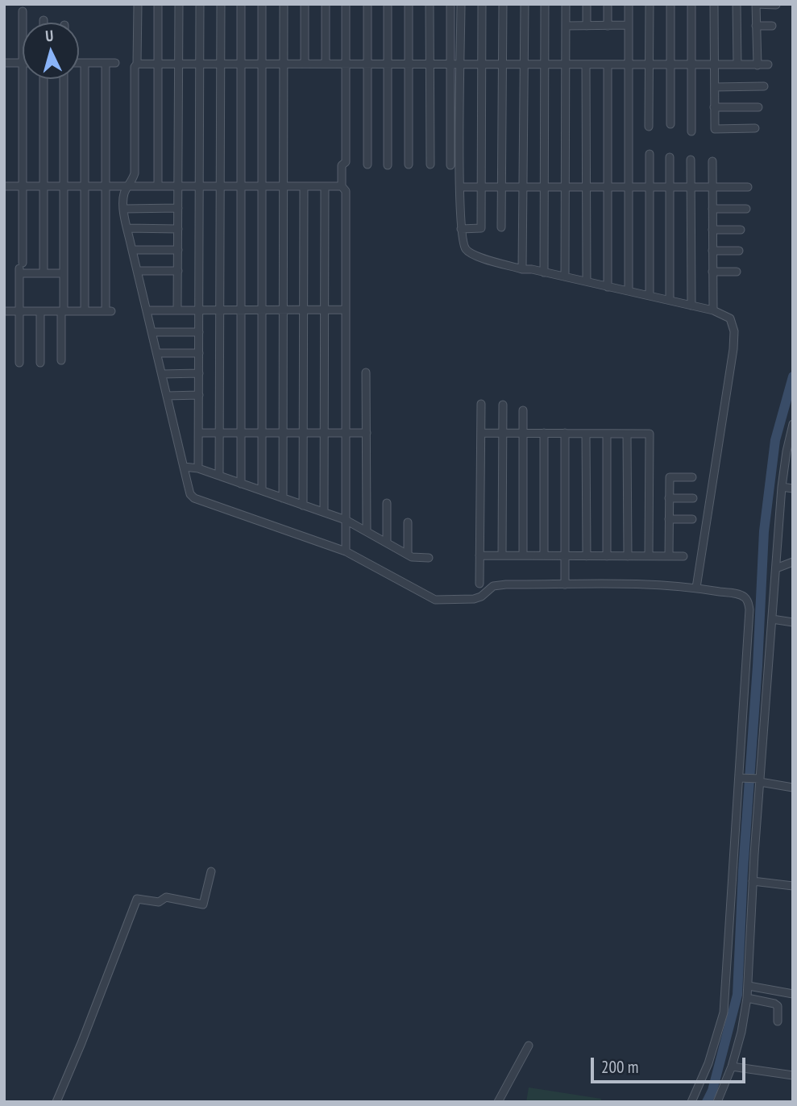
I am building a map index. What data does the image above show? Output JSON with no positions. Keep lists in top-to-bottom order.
{
  "scale_bar": "200 m",
  "north": "top"
}
